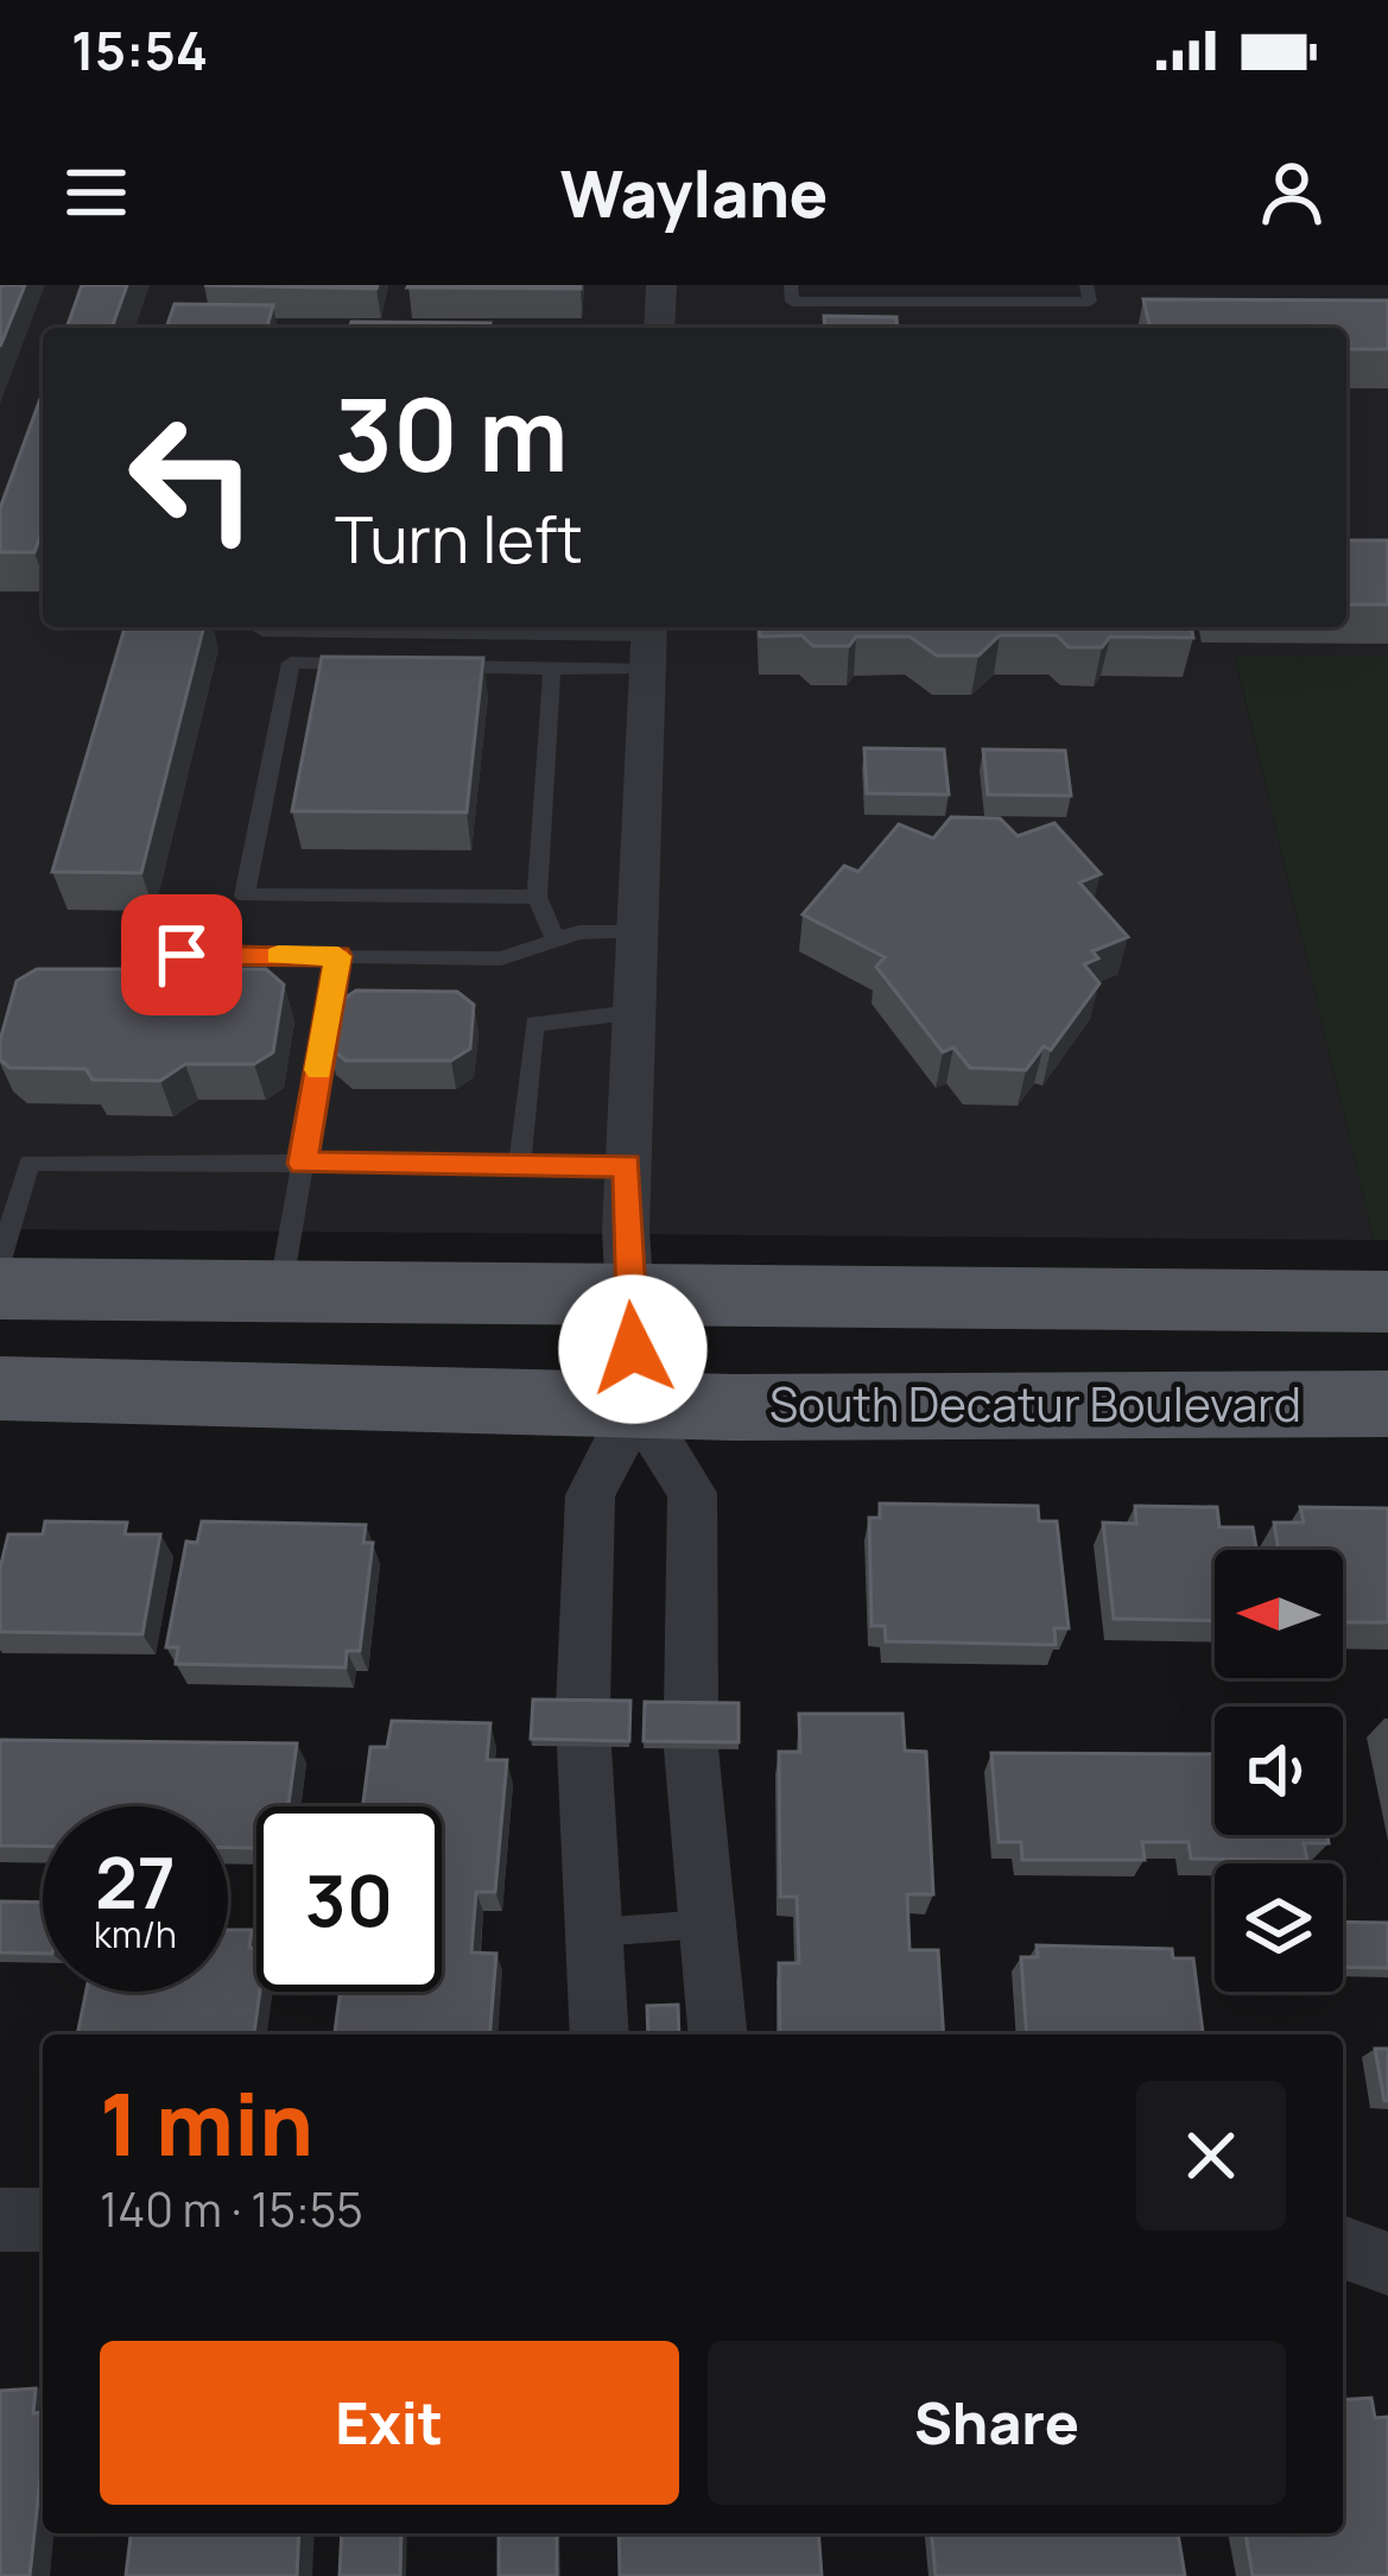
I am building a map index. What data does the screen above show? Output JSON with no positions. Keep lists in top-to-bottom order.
{
  "streets": {
    "main road": ["South Decatur Boulevard"]
  },
  "north": "left",
  "page": {
    "status": "15:54",
    "header": "Waylane",
    "turn": ["30 m", "Turn left"],
    "speed": "27 km/h",
    "limit": "30",
    "heading": ["1 min", "140 m · 15:55"],
    "buttons": ["Exit", "Share"]
  }
}
